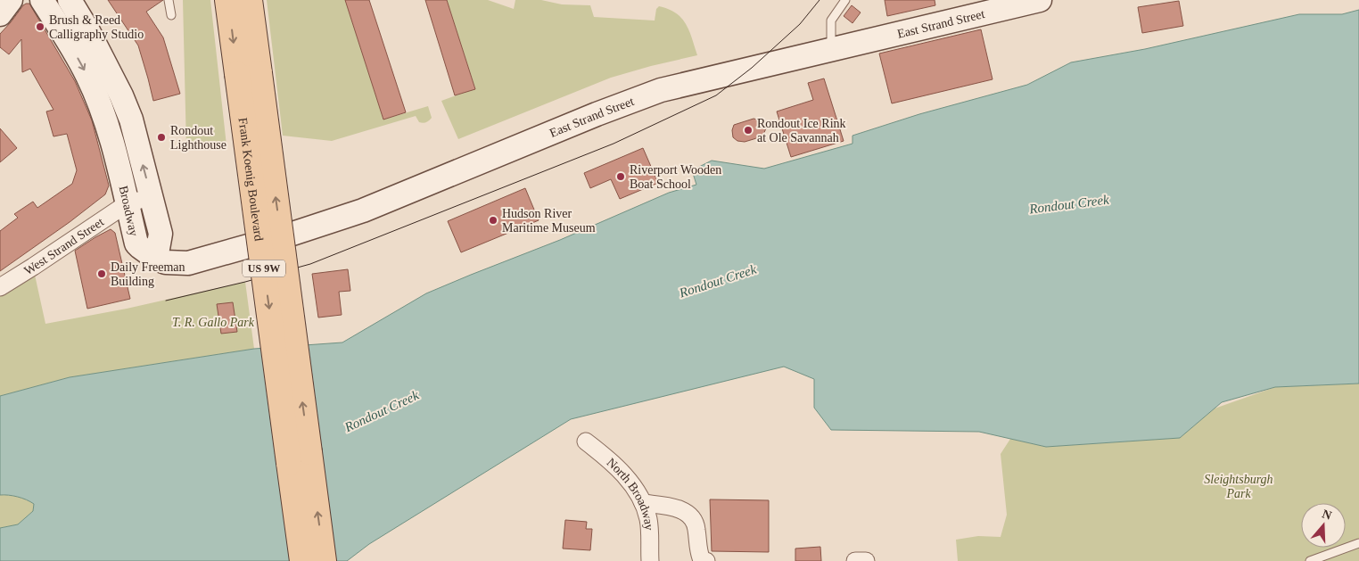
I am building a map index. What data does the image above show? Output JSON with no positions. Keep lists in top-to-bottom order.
{
  "streets": {
    "main road": ["Frank Koenig Boulevard", "US 9W"],
    "street": [
      "East Strand Street",
      "Broadway",
      "West Strand Street",
      "North Broadway"
    ]
  },
  "crossings": [
    ["East Strand Street", "Broadway"],
    ["Frank Koenig Boulevard", "US 9W"],
    ["Broadway", "West Strand Street"]
  ],
  "water": ["Rondout Creek"],
  "parks": ["T. R. Gallo Park", "Sleightsburgh Park"],
  "places": [
    "Brush & Reed Calligraphy Studio",
    "Rondout Ice Rink at Ole Savannah",
    "Rondout Lighthouse",
    "Riverport Wooden Boat School",
    "Hudson River Maritime Museum",
    "Daily Freeman Building"
  ],
  "north": "top"
}
